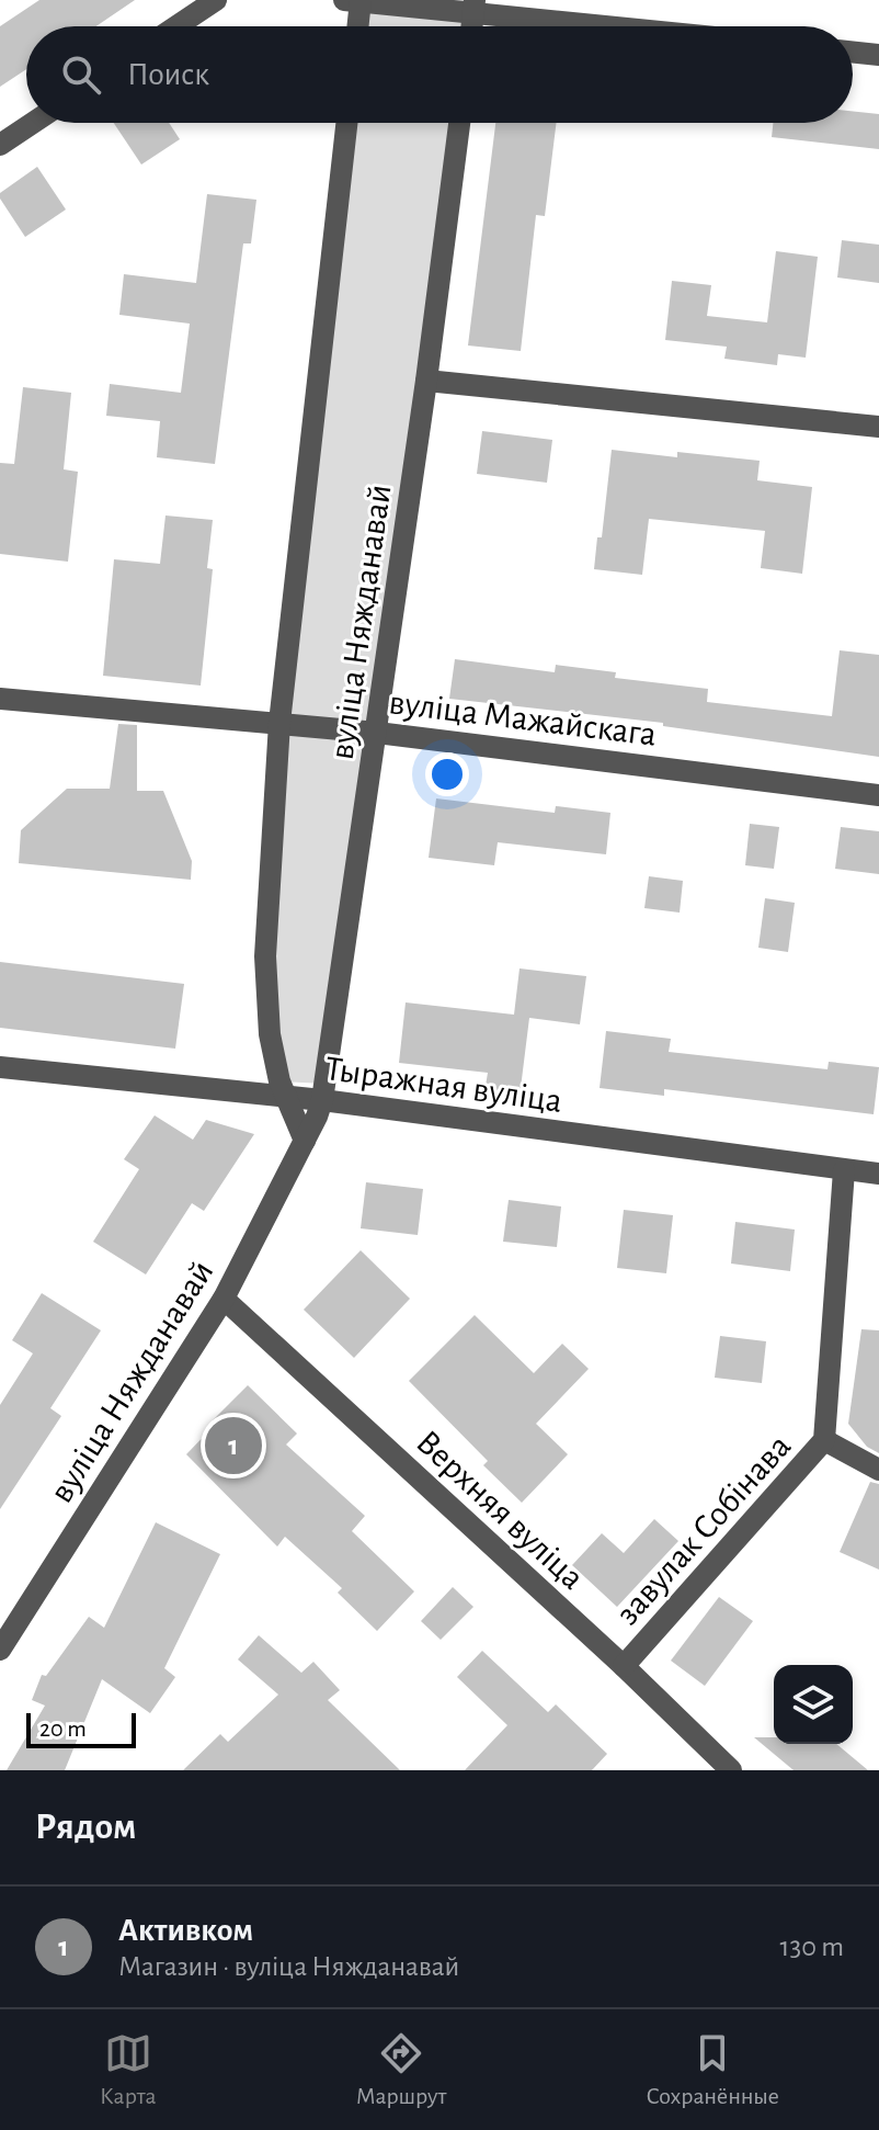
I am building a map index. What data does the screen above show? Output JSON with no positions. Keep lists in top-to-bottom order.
{
  "streets": {
    "street": [
      "вуліца Няжданавай",
      "вуліца Мажайскага",
      "Тыражная вуліца",
      "Верхняя вуліца",
      "завулак Собінава"
    ]
  },
  "crossings": [
    ["вуліца Няжданавай", "вуліца Мажайскага"],
    ["вуліца Няжданавай", "Тыражная вуліца"],
    ["вуліца Няжданавай", "Верхняя вуліца"],
    ["Тыражная вуліца", "завулак Собінава"],
    ["Верхняя вуліца", "завулак Собінава"]
  ],
  "scale_bar": "20 m",
  "page": {
    "search": "Поиск",
    "pins": "1",
    "scale": "20 m",
    "heading": "Рядом",
    "list": [
      {
        "mark": "1",
        "name": "Активком",
        "note": "Магазин · вуліца Няжданавай",
        "value": "130 m"
      }
    ],
    "nav": ["Карта", "Маршрут", "Сохранённые"]
  }
}
